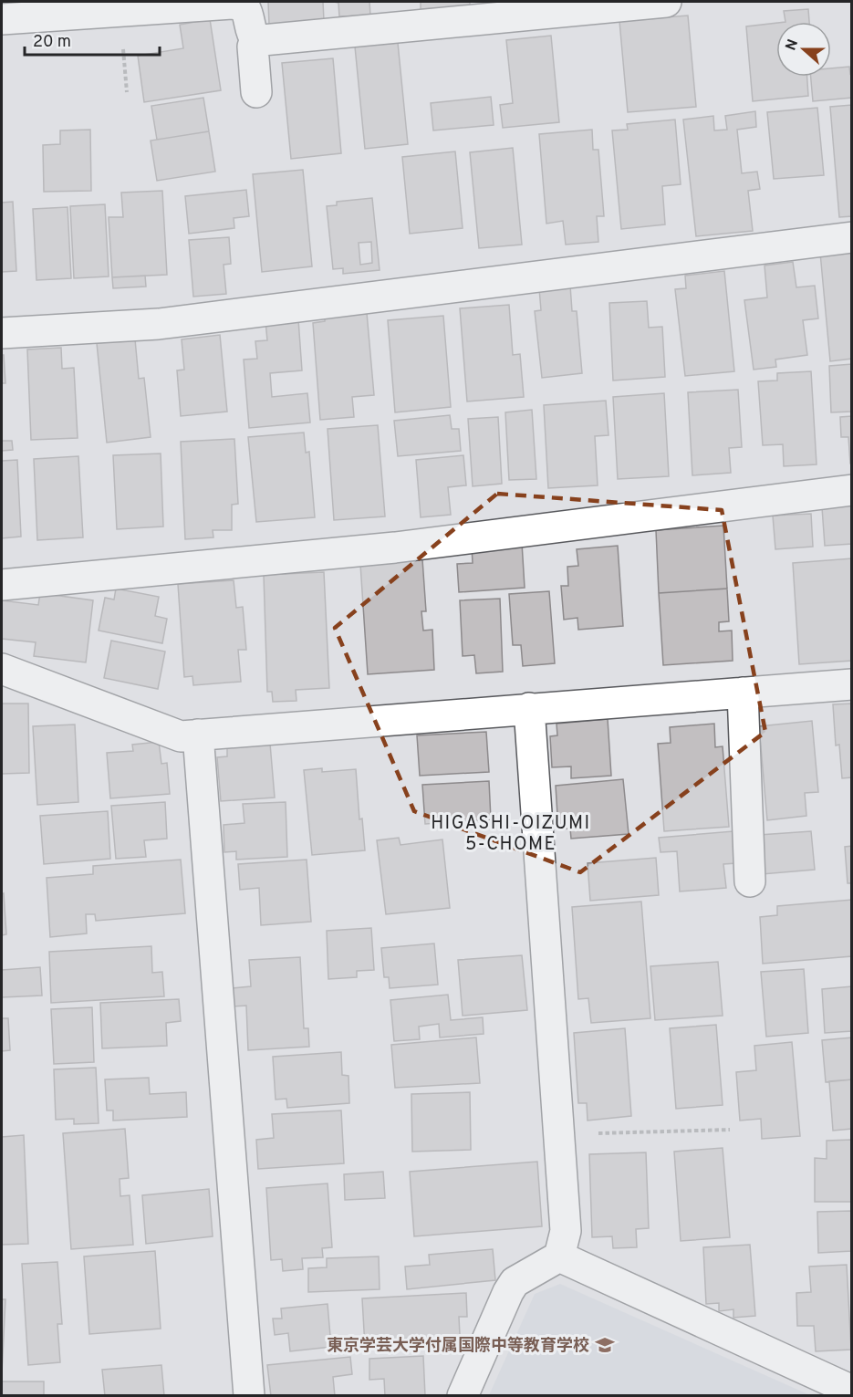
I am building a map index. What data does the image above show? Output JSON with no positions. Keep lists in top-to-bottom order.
{
  "districts": ["HIGASHI-OIZUMI 5-CHOME"],
  "places": {
    "school or university": ["東京学芸大学付属国際中等教育学校"]
  },
  "scale_bar": "20 m",
  "north": "left"
}
